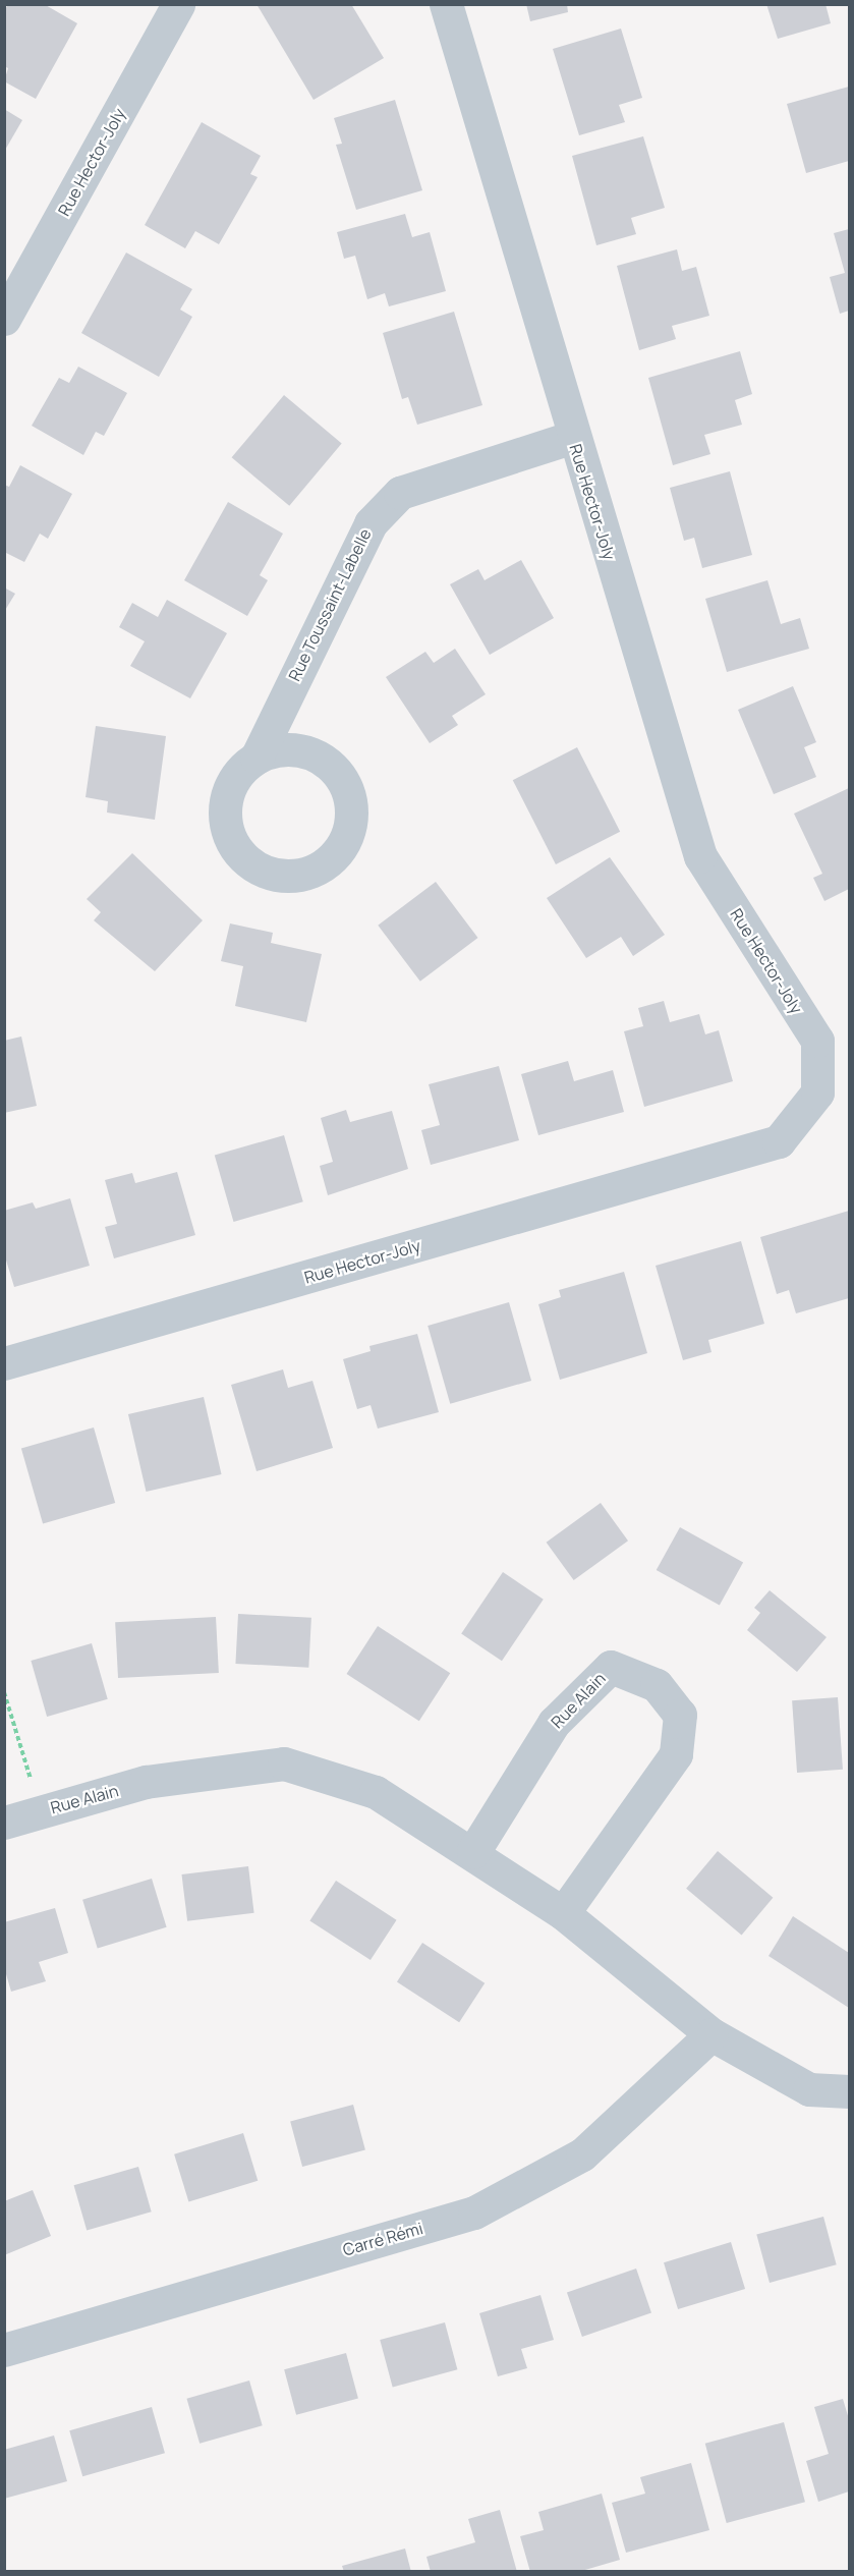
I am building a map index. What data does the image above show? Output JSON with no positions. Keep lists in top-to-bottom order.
{
  "streets": {
    "street": [
      "Rue Hector-Joly",
      "Rue Toussaint-Labelle",
      "Rue Alain",
      "Carré Rémi"
    ]
  },
  "crossings": [
    ["Rue Hector-Joly", "Rue Toussaint-Labelle"],
    ["Rue Alain", "Carré Rémi"]
  ]
}
